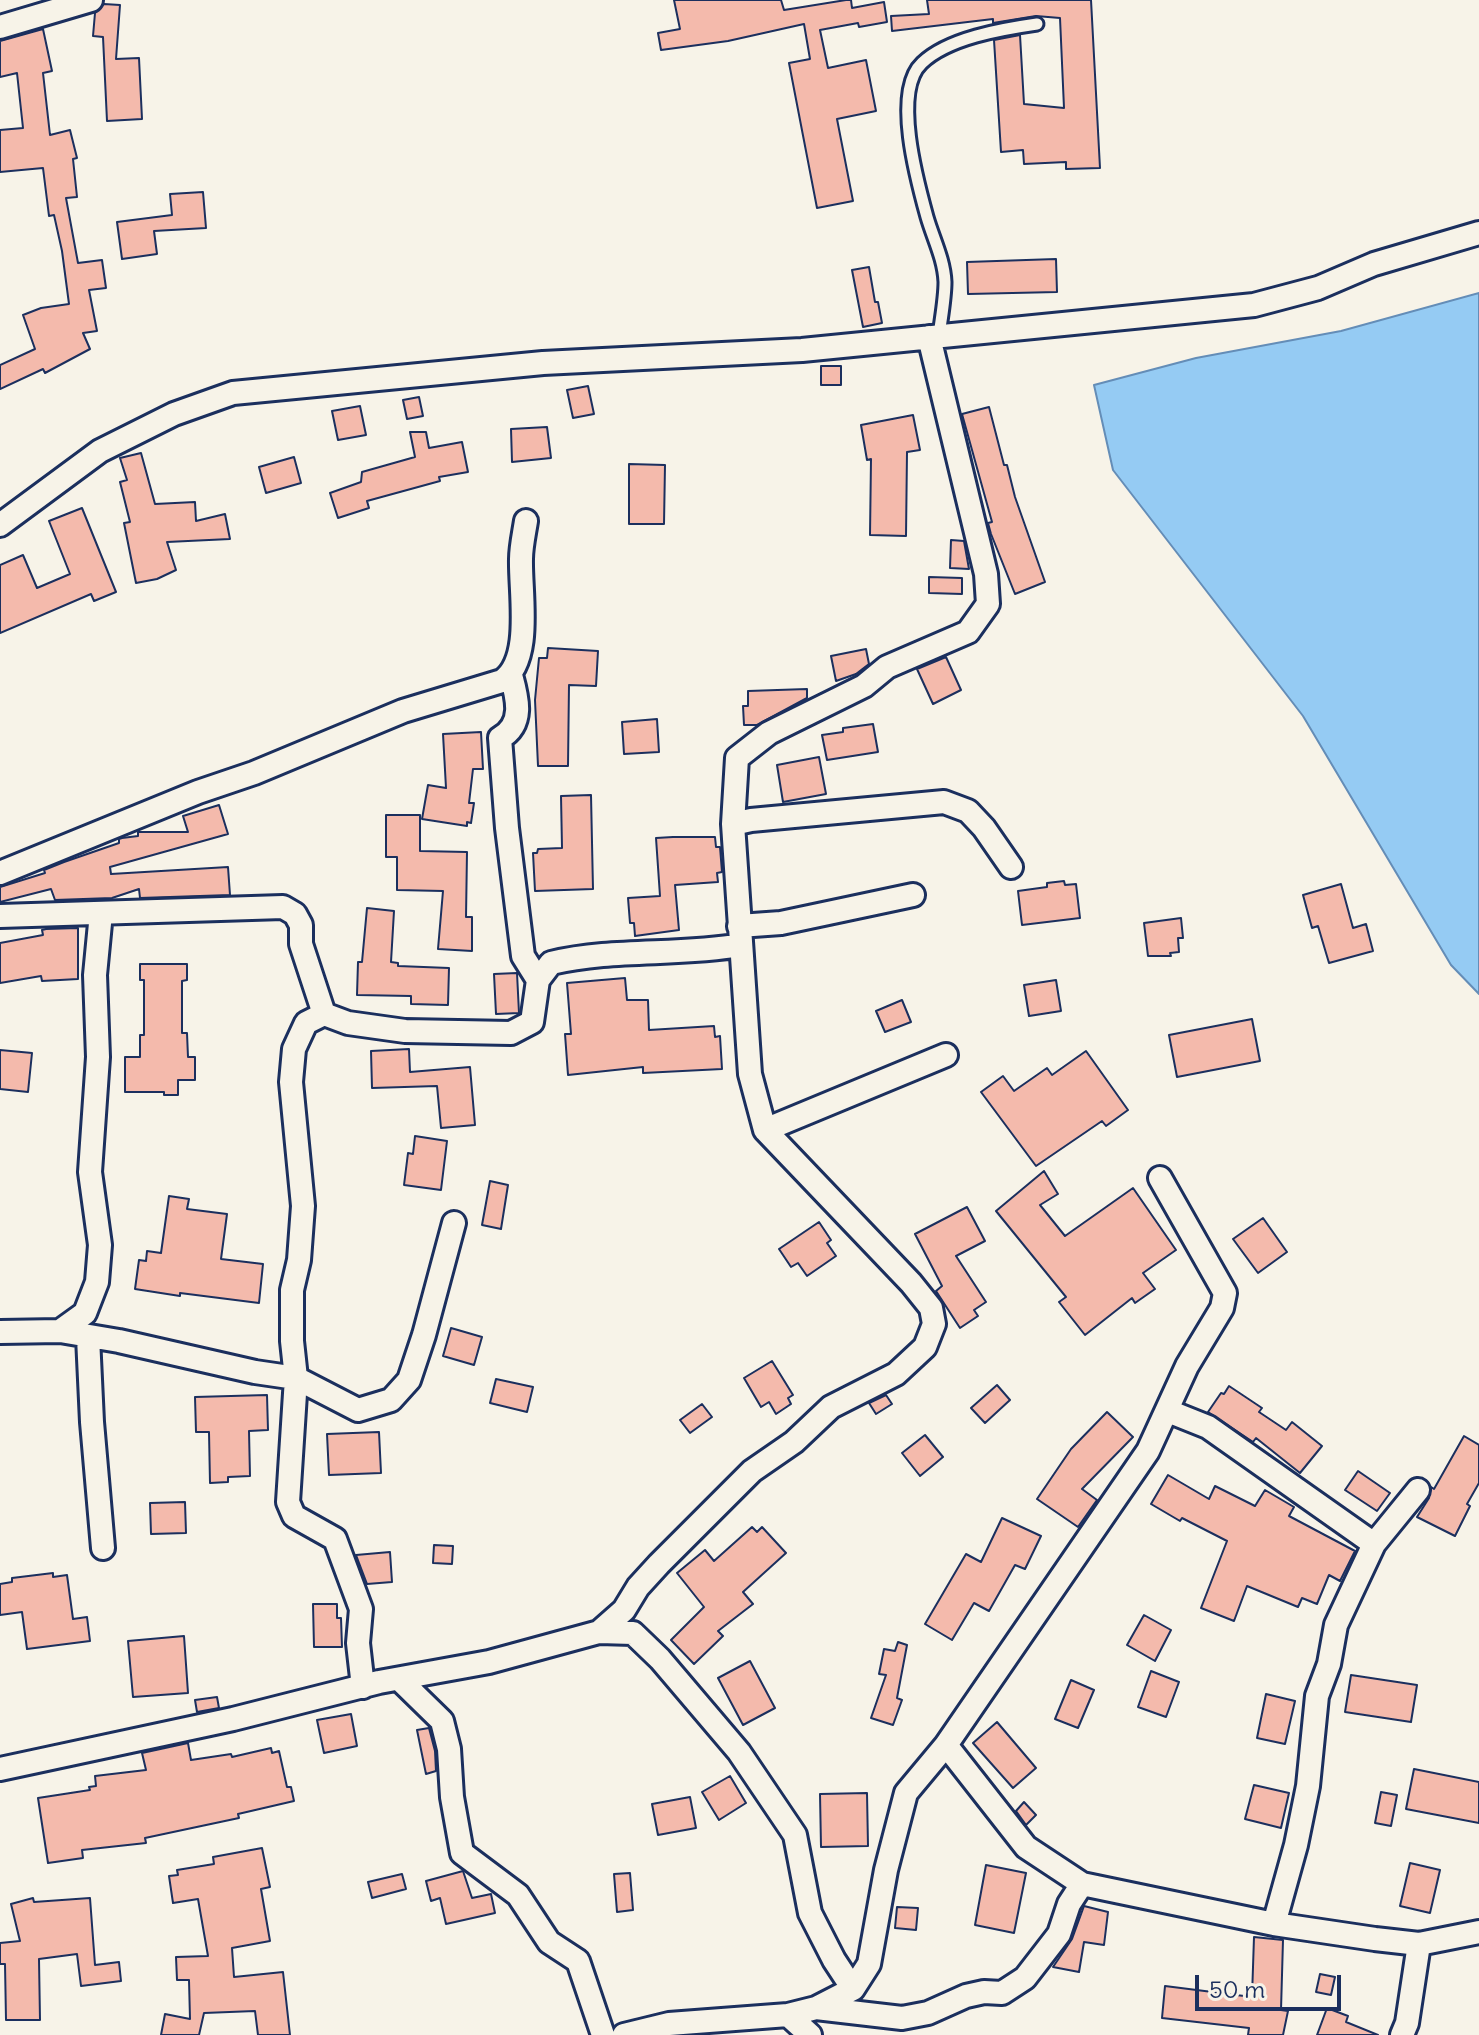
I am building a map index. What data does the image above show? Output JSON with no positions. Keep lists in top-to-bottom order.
{
  "scale_bar": "50 m"
}
